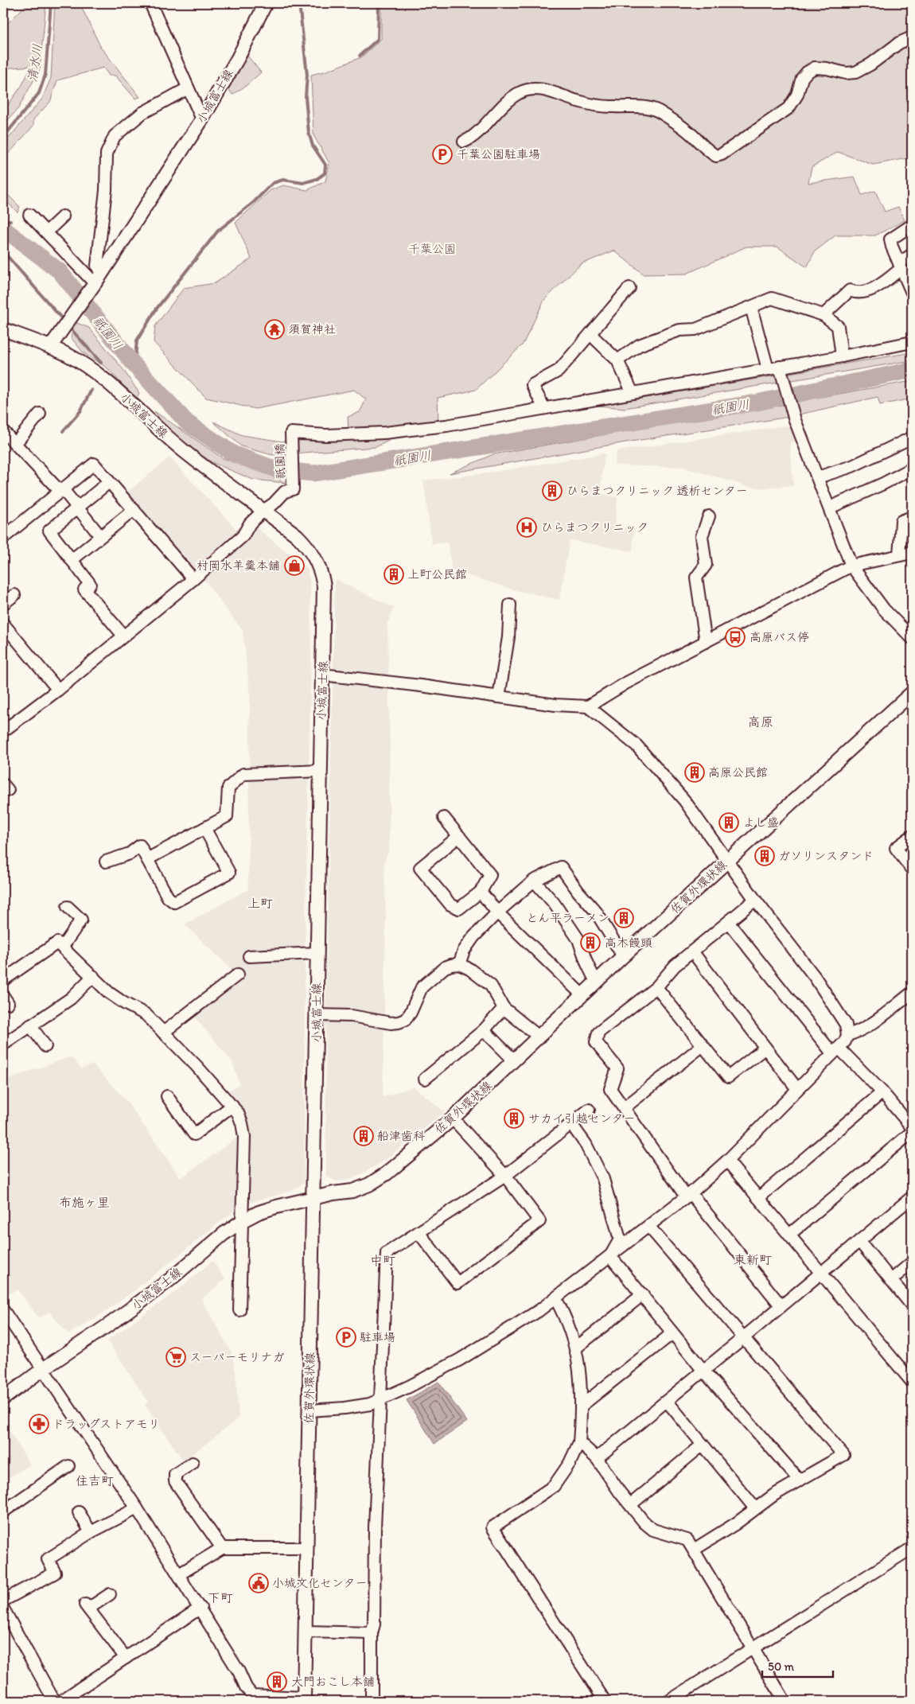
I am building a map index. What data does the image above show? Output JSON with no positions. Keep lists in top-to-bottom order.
{
  "streets": {
    "main road": ["小城富士線", "佐賀外環状線"],
    "street": ["祇園橋"]
  },
  "crossings": [
    ["小城富士線", "祇園橋"],
    ["小城富士線", "佐賀外環状線"]
  ],
  "districts": [
    "高原",
    "上町",
    "布施ヶ里",
    "東新町",
    "中町",
    "住吉町",
    "下町"
  ],
  "water": ["清水川", "祇園川"],
  "parks": ["千葉公園"],
  "places": {
    "parking": ["千葉公園駐車場", "駐車場"],
    "temple": ["須賀神社"],
    "building": [
      "ひらまつクリニック 透析センター",
      "上町公民館",
      "高原公民館",
      "よし盛",
      "ガソリンスタンド",
      "とん平ラーメン",
      "高木饅頭",
      "サカイ引越センター",
      "船津歯科",
      "大門おこし本舗"
    ],
    "hospital": ["ひらまつクリニック"],
    "shop": ["村岡水羊羹本舗"],
    "bus stop": ["高原バス停"],
    "supermarket": ["スーパーモリナガ"],
    "pharmacy": ["ドラッグストアモリ"],
    "public building": ["小城文化センター"]
  },
  "scale_bar": "50 m"
}
